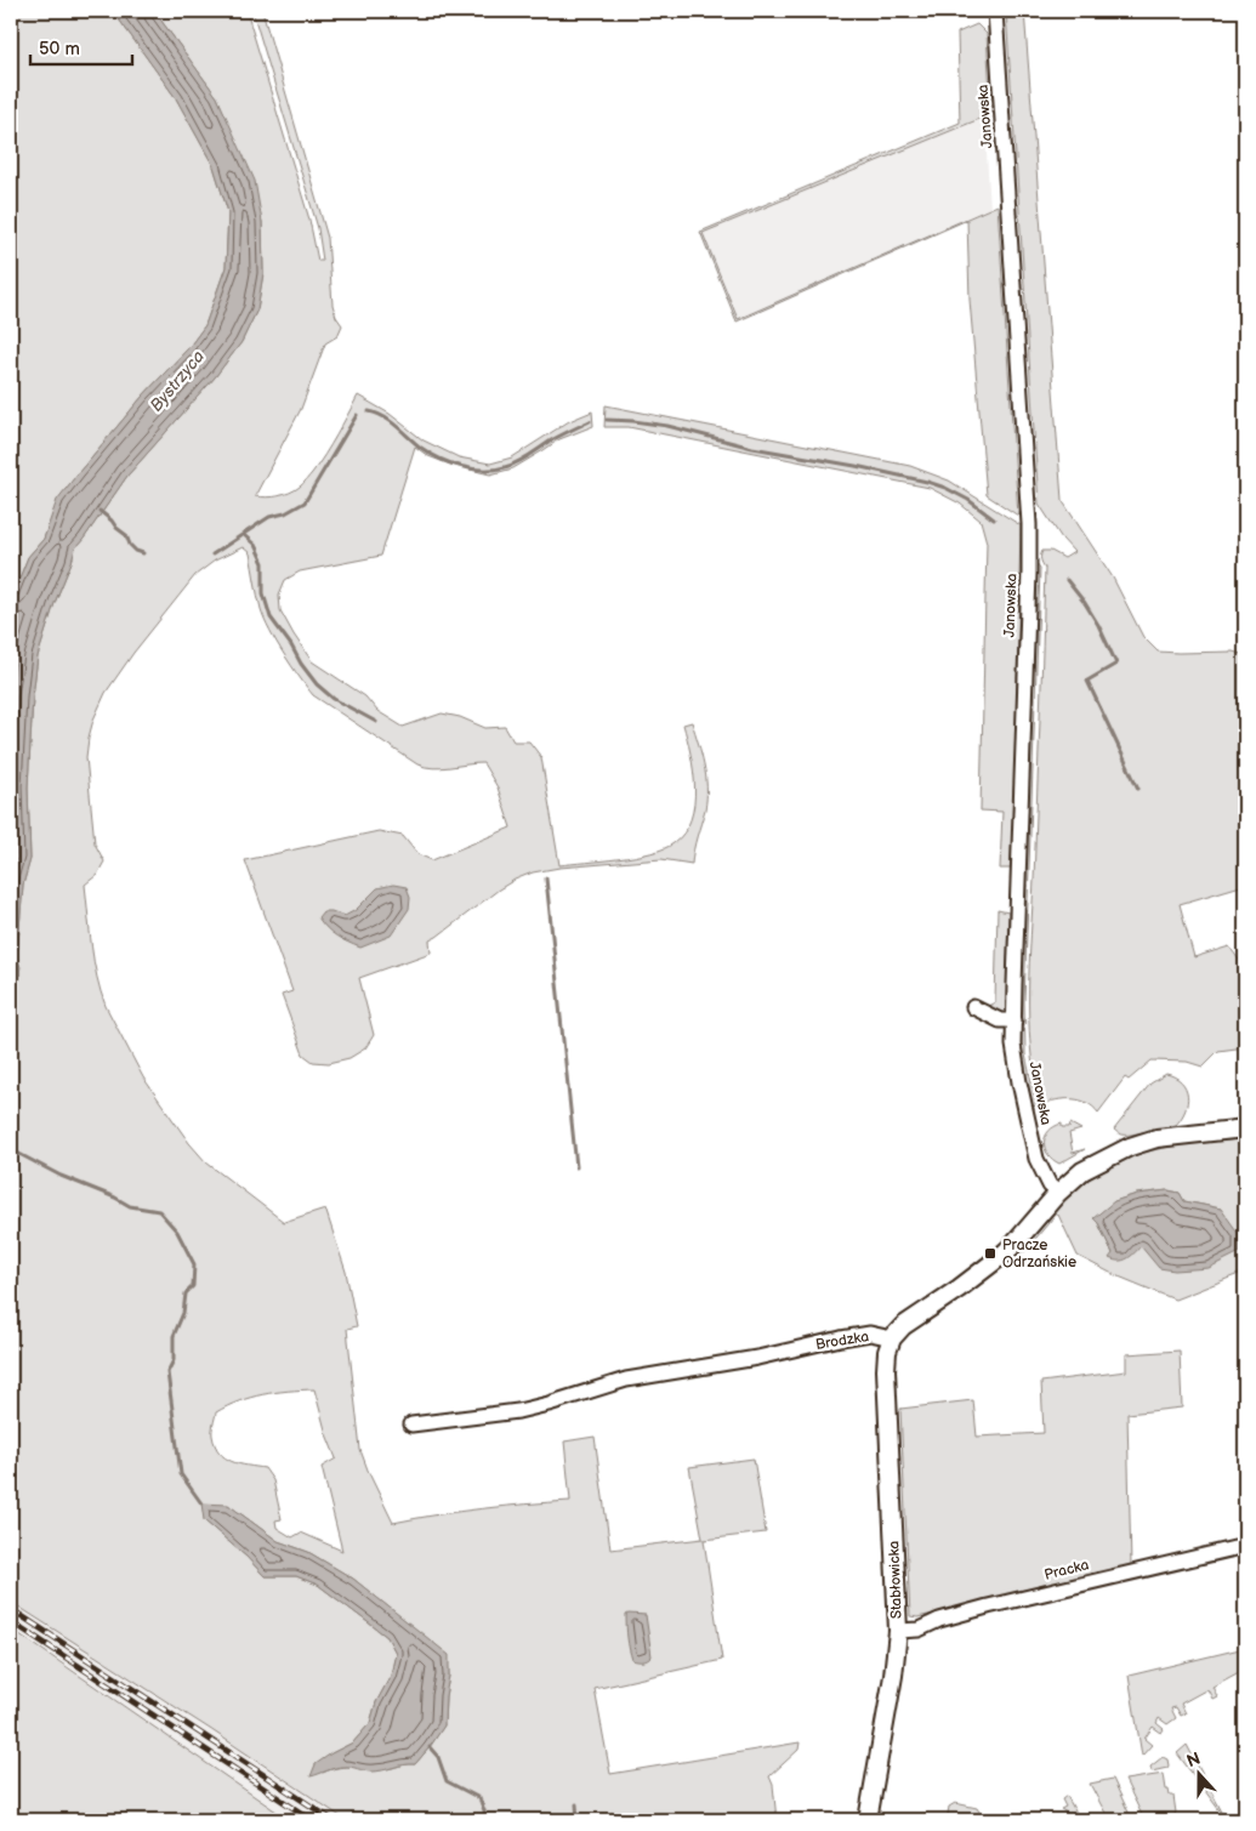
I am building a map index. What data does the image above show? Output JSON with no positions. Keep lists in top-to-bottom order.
{
  "streets": {
    "street": [
      "Janowska",
      "Brodzka",
      "Pracka",
      "Stabłowicka"
    ]
  },
  "crossings": [
    ["Brodzka", "Stabłowicka"],
    ["Pracka", "Stabłowicka"]
  ],
  "water": ["Bystrzyca"],
  "places": {
    "transit": ["Pracze Odrzańskie"]
  },
  "scale_bar": "50 m",
  "north": "top"
}
